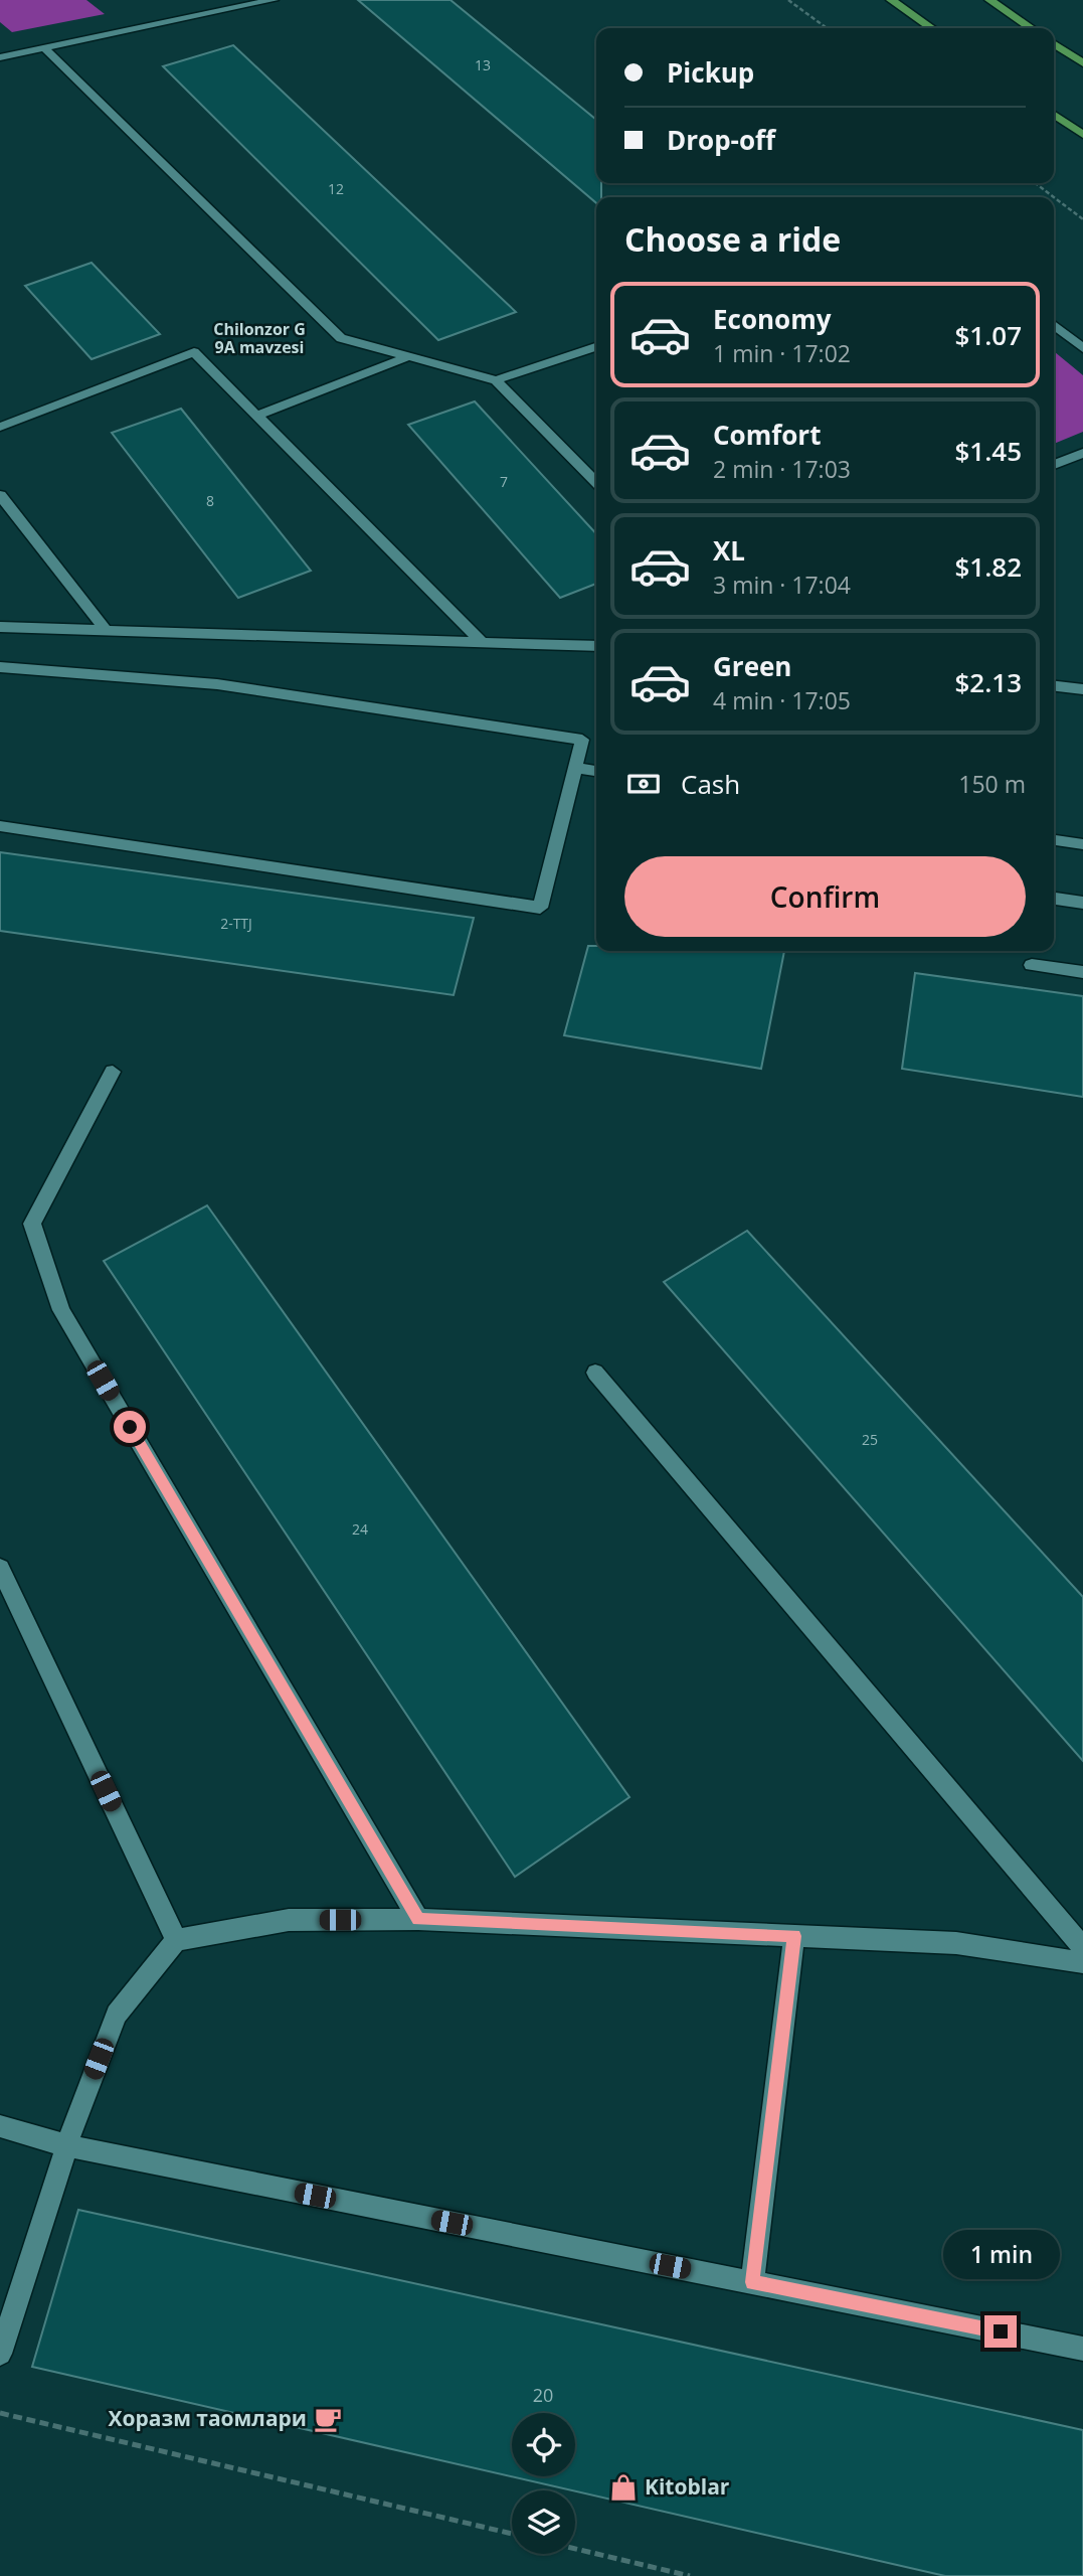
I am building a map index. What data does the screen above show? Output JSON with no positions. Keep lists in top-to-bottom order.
{
  "districts": ["Chilonzor G 9A mavzesi"],
  "places": {
    "cafe": ["Хоразм таомлари"],
    "shop": ["Kitoblar"]
  },
  "house_numbers": [
    "13",
    "12",
    "7",
    "8",
    "2-TTJ",
    "25",
    "24",
    "20"
  ],
  "page": {
    "banner": ["Pickup", "Drop-off"],
    "heading": "Choose a ride",
    "list": [
      {
        "name": "Economy",
        "note": "1 min · 17:02",
        "value": "$1.07"
      },
      {
        "name": "Comfort",
        "note": "2 min · 17:03",
        "value": "$1.45"
      },
      {
        "name": "XL",
        "note": "3 min · 17:04",
        "value": "$1.82"
      },
      {
        "name": "Green",
        "note": "4 min · 17:05",
        "value": "$2.13"
      }
    ],
    "pay": ["Cash", "150 m"],
    "buttons": "Confirm",
    "bubble": "1 min"
  }
}
